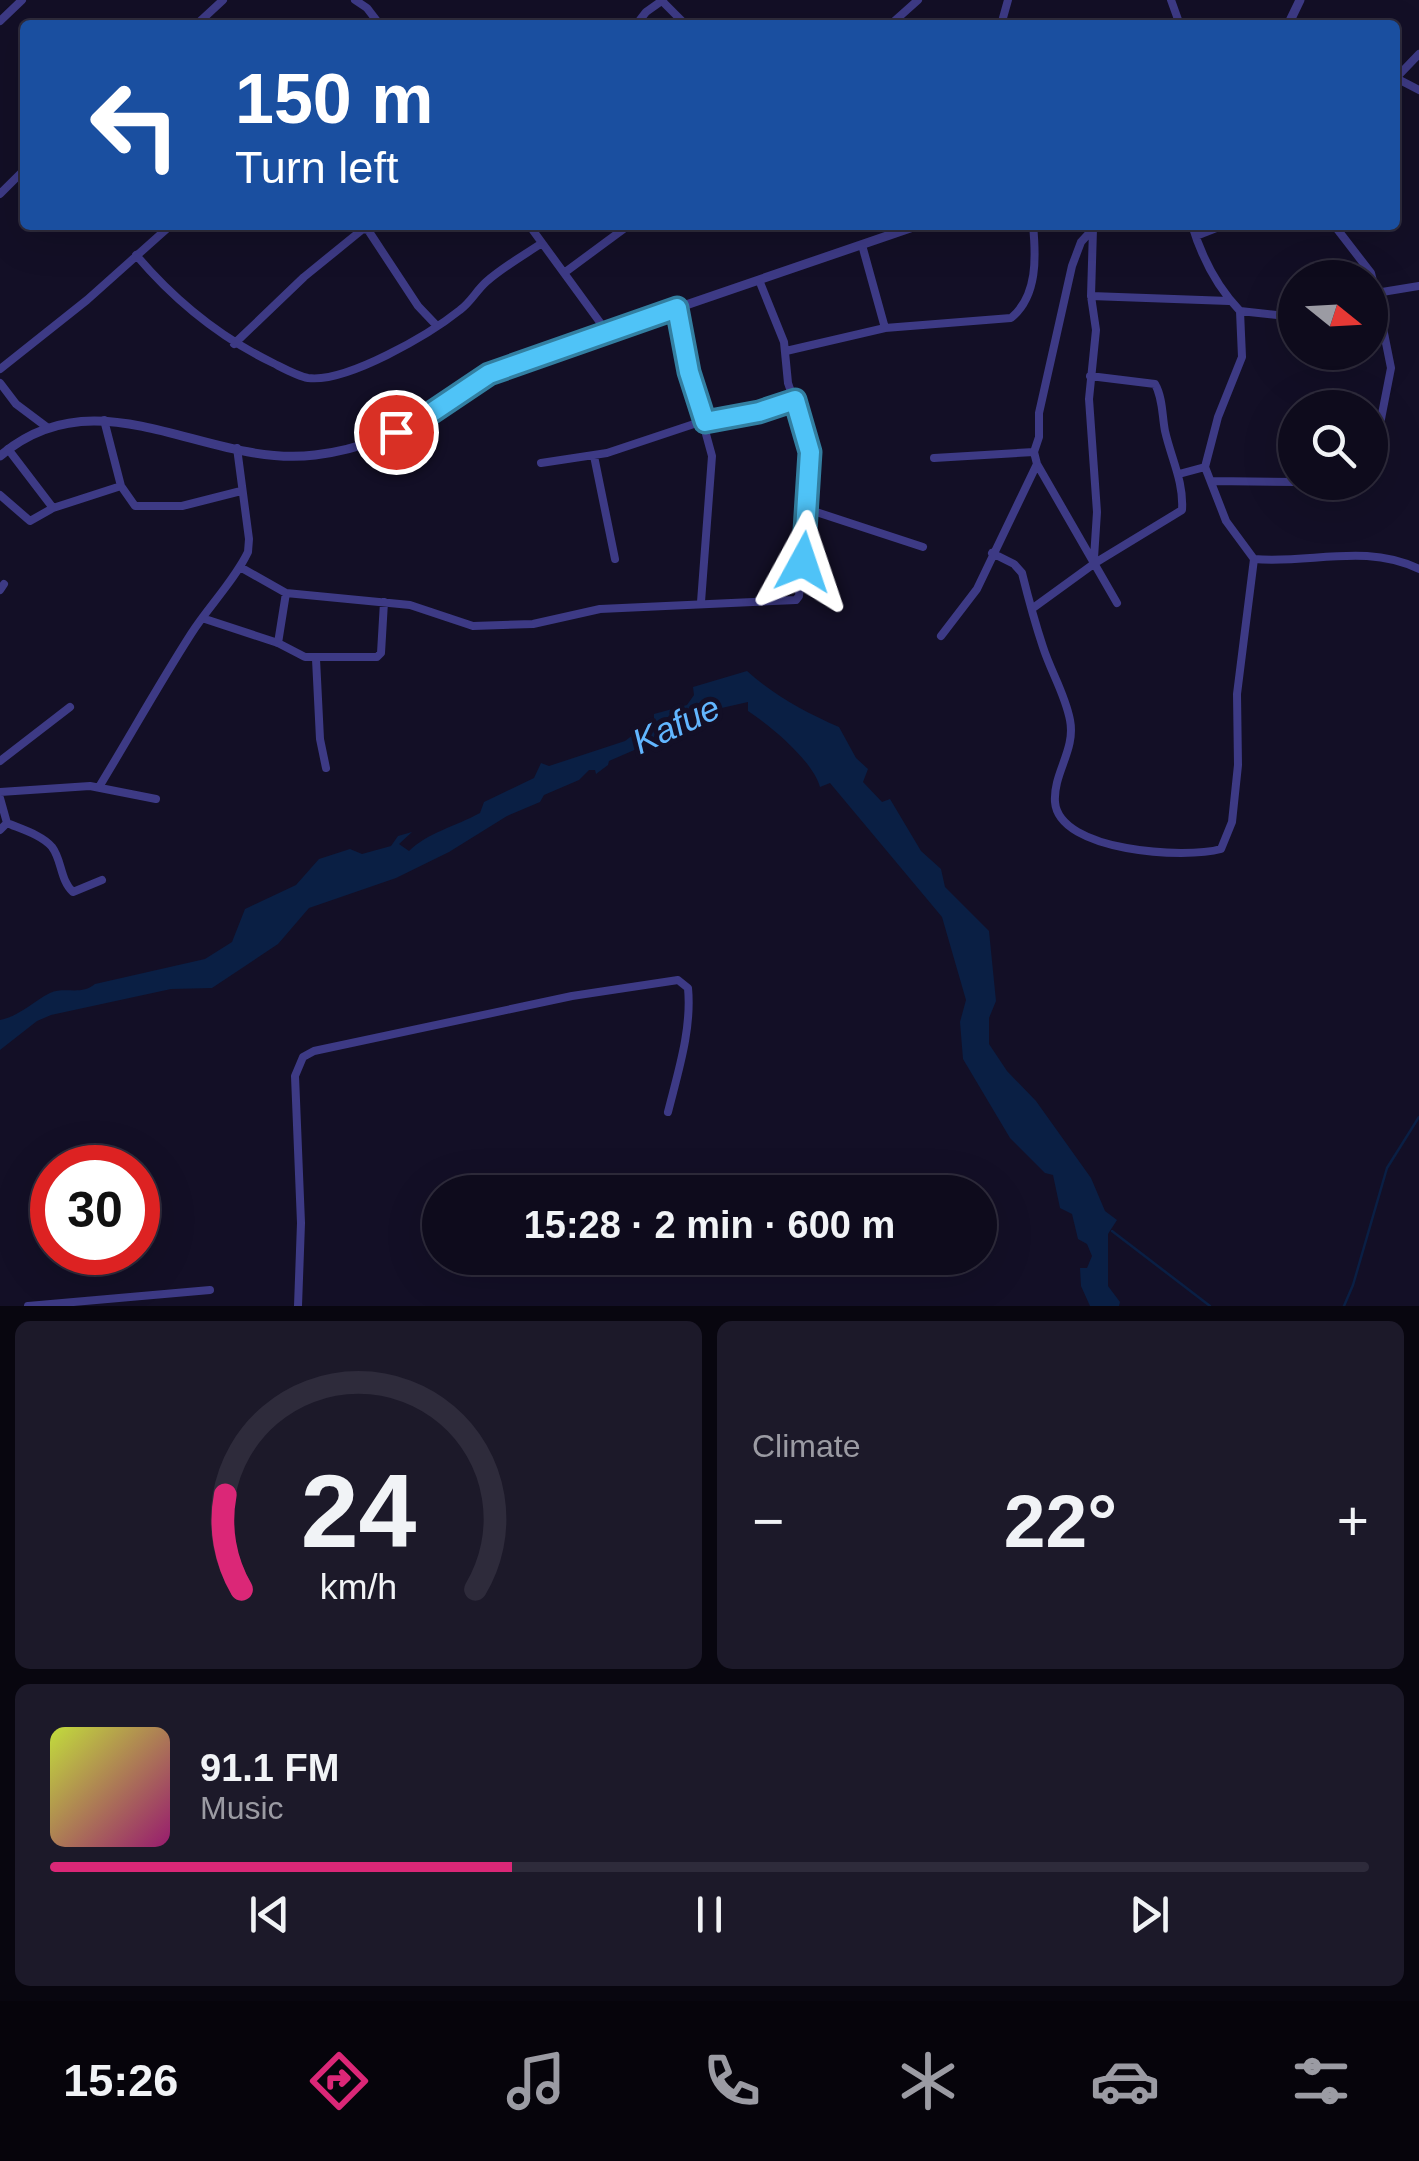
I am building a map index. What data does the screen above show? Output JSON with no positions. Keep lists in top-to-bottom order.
{
  "water": ["Kafue"],
  "north": "right",
  "page": {
    "turn": ["150 m", "Turn left"],
    "limit": "30",
    "trip": "15:28 · 2 min · 600 m",
    "tile": "Climate",
    "heat": ["−", "22°", "+"],
    "song": ["91.1 FM", "Music"],
    "tabs": "15:26",
    "gauge": ["24", "km/h"]
  }
}
